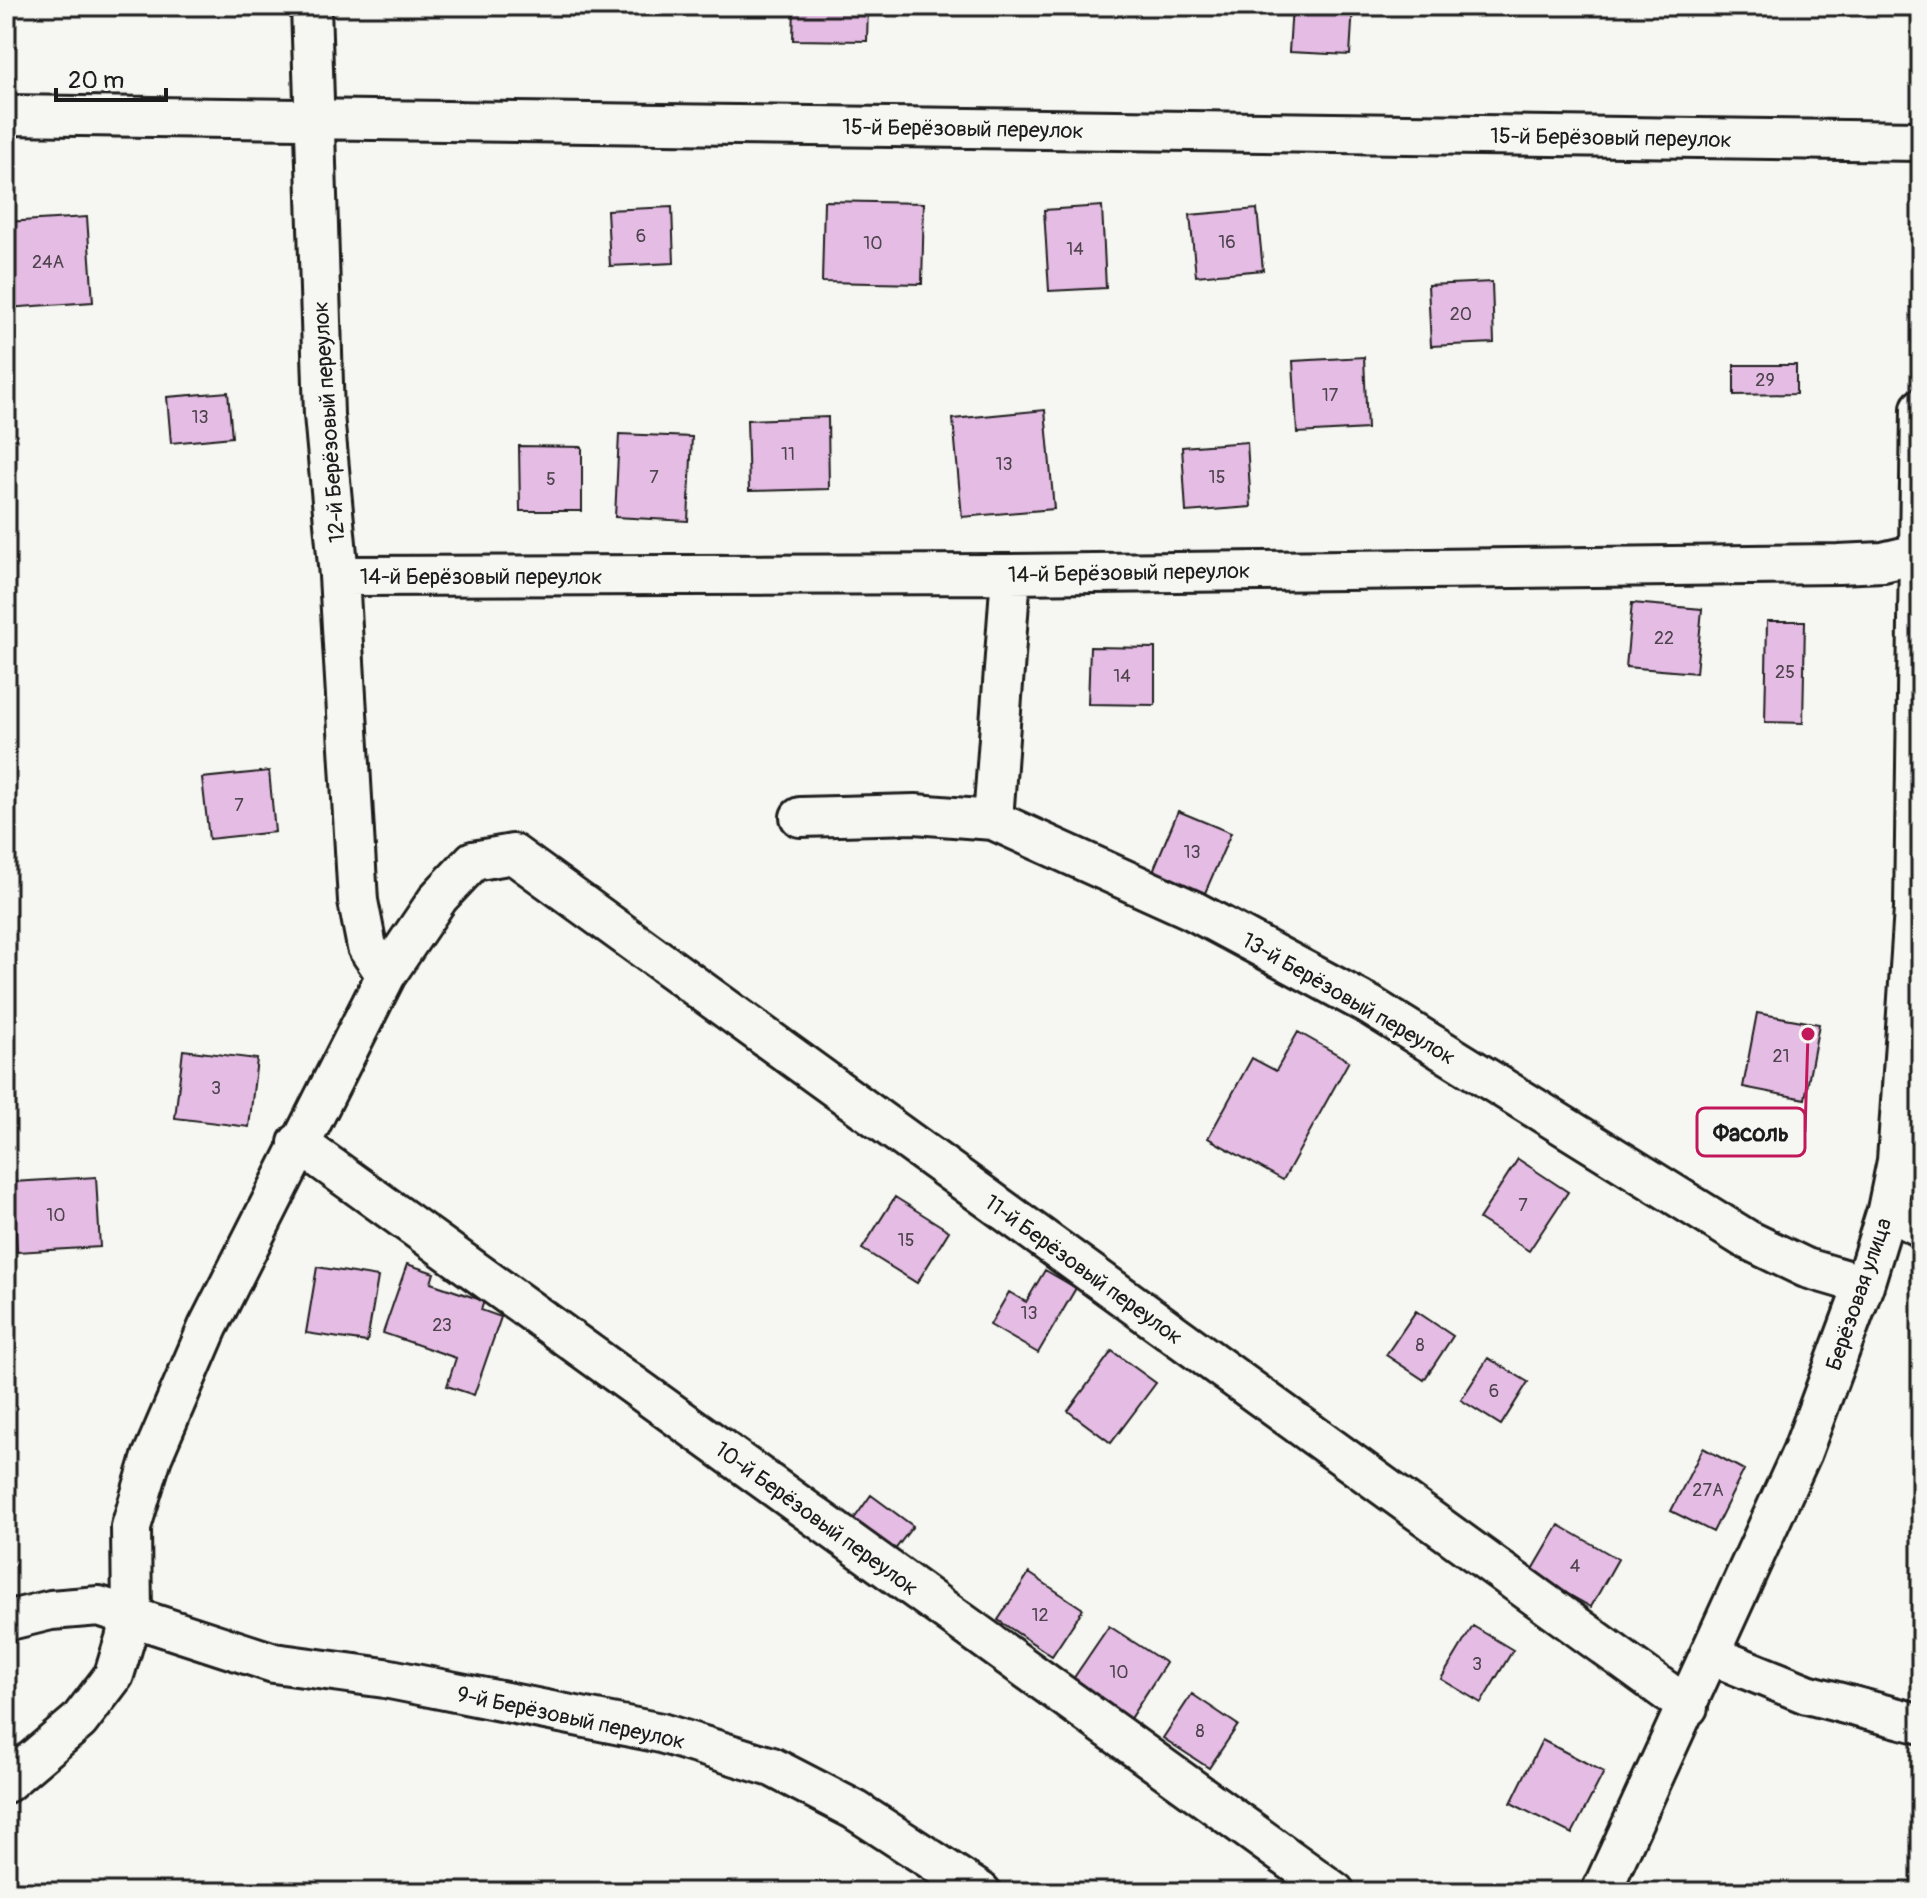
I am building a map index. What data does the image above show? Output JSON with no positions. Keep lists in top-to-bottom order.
{
  "streets": {
    "street": [
      "15-й Берёзовый переулок",
      "12-й Берёзовый переулок",
      "14-й Берёзовый переулок",
      "13-й Берёзовый переулок",
      "11-й Берёзовый переулок",
      "Берёзовая улица",
      "10-й Берёзовый переулок",
      "9-й Берёзовый переулок"
    ]
  },
  "crossings": [
    ["15-й Берёзовый переулок", "12-й Берёзовый переулок"],
    ["12-й Берёзовый переулок", "14-й Берёзовый переулок"],
    ["12-й Берёзовый переулок", "11-й Берёзовый переулок"],
    ["14-й Берёзовый переулок", "Берёзовая улица"],
    ["13-й Берёзовый переулок", "Берёзовая улица"],
    ["11-й Берёзовый переулок", "Берёзовая улица"]
  ],
  "places": ["Фасоль"],
  "house_numbers": [
    "6",
    "16",
    "10",
    "14",
    "24А",
    "20",
    "29",
    "17",
    "13",
    "11",
    "13",
    "7",
    "15",
    "5",
    "22",
    "25",
    "14",
    "7",
    "13",
    "21",
    "3",
    "7",
    "10",
    "15",
    "13",
    "23",
    "8",
    "6",
    "27А",
    "4",
    "12",
    "3",
    "10",
    "8"
  ],
  "scale_bar": "20 m"
}
